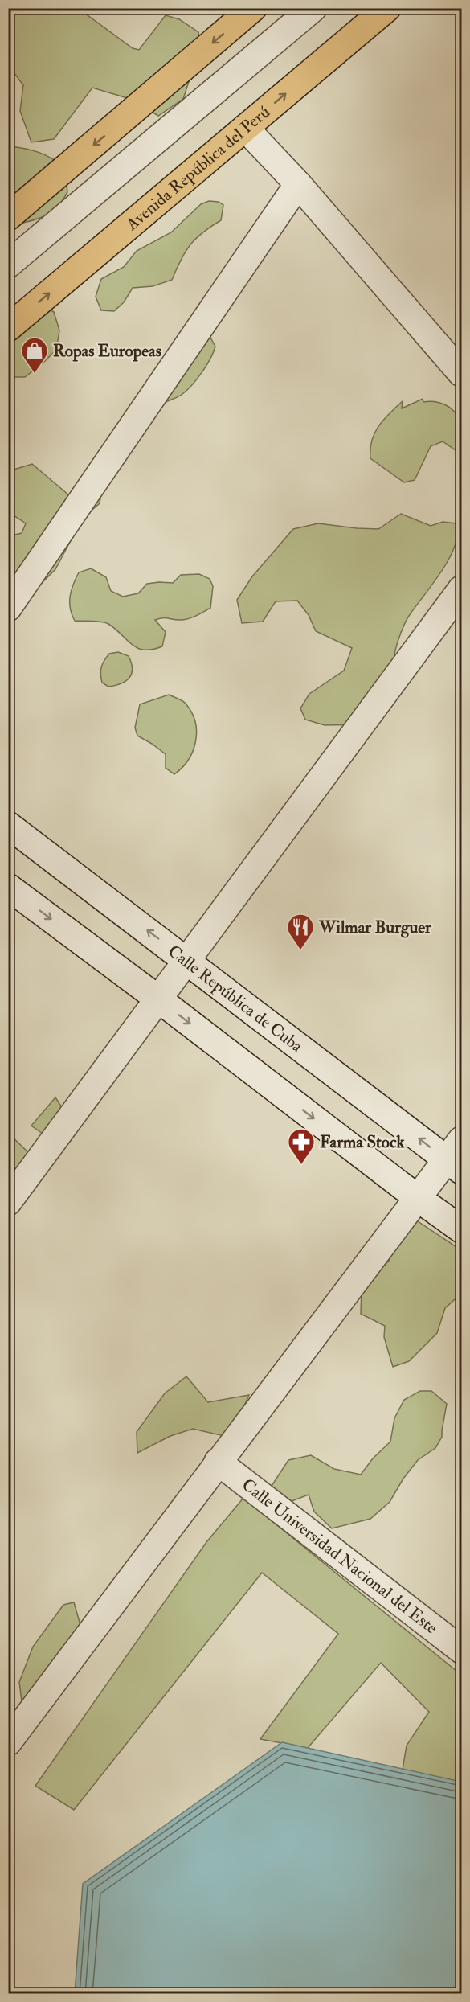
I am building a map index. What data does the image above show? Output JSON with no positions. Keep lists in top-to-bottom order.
{
  "streets": {
    "highway": ["Avenida República del Perú"],
    "street": ["Calle República de Cuba", "Calle Universidad Nacional del Este"]
  },
  "places": {
    "shop": ["Ropas Europeas"],
    "restaurant": ["Wilmar Burguer"],
    "pharmacy": ["Farma Stock"]
  }
}
